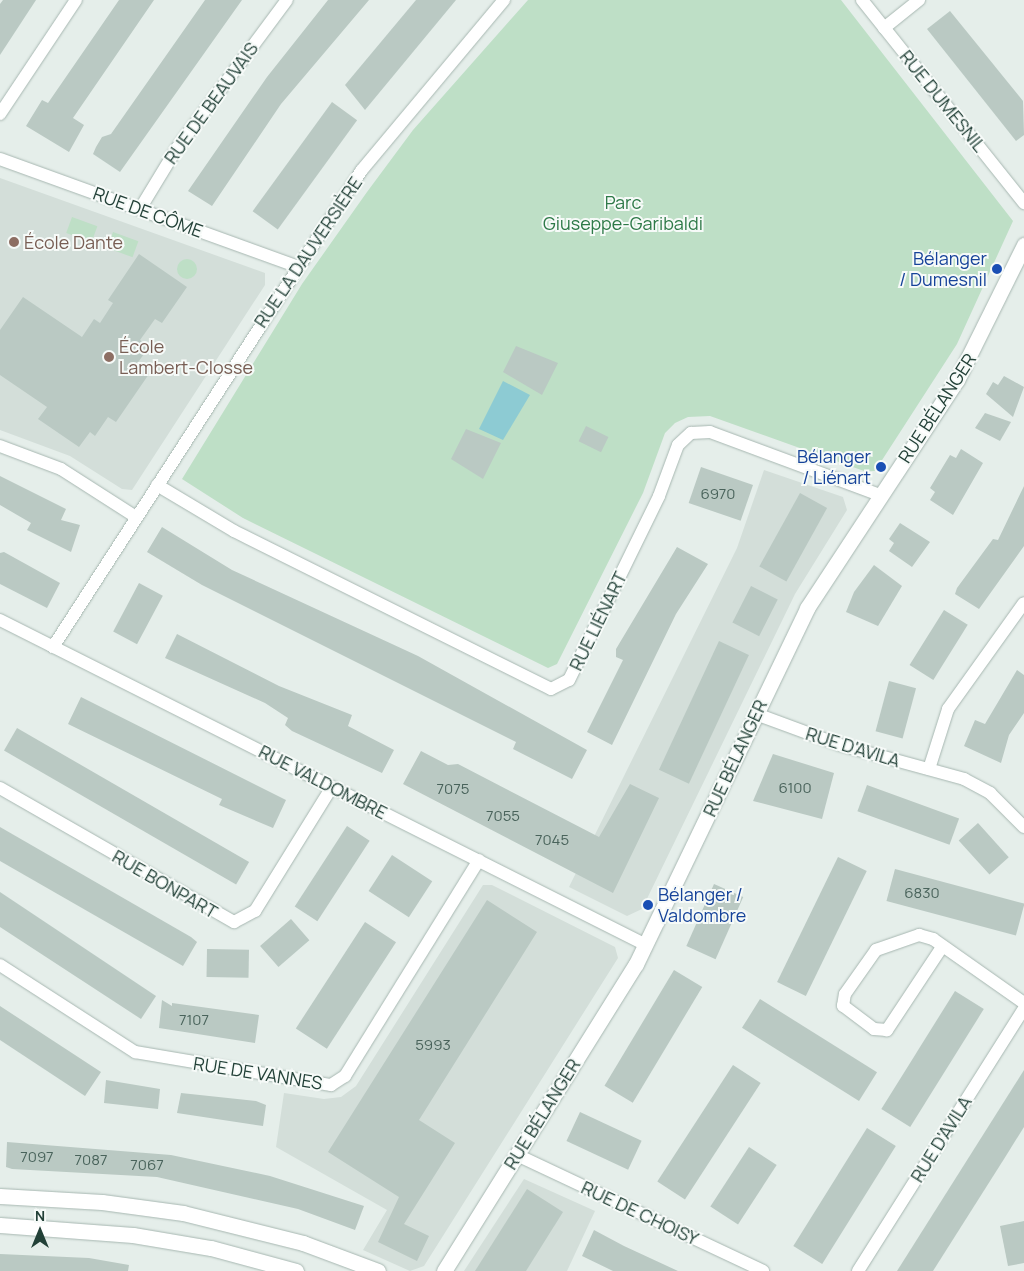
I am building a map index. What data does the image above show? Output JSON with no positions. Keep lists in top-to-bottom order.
{
  "streets": {
    "street": [
      "RUE DUMESNIL",
      "RUE DE BEAUVAIS",
      "RUE DE CÔME",
      "RUE LA DAUVERSIÈRE",
      "RUE BÉLANGER",
      "RUE LIÉNART",
      "RUE D'AVILA",
      "RUE VALDOMBRE",
      "RUE BONPART",
      "RUE DE VANNES",
      "RUE DE CHOISY"
    ]
  },
  "crossings": [
    ["RUE DE BEAUVAIS", "RUE DE CÔME"],
    ["RUE DE CÔME", "RUE LA DAUVERSIÈRE"],
    ["RUE LA DAUVERSIÈRE", "RUE LIÉNART"],
    ["RUE LA DAUVERSIÈRE", "RUE VALDOMBRE"],
    ["RUE BÉLANGER", "RUE LIÉNART"],
    ["RUE BÉLANGER", "RUE D'AVILA"],
    ["RUE BÉLANGER", "RUE VALDOMBRE"],
    ["RUE BÉLANGER", "RUE DE CHOISY"],
    ["RUE VALDOMBRE", "RUE BONPART"],
    ["RUE VALDOMBRE", "RUE DE VANNES"]
  ],
  "parks": ["Parc Giuseppe-Garibaldi"],
  "places": [
    "École Dante",
    "Bélanger / Dumesnil",
    "École Lambert-Closse",
    "Bélanger / Liénart",
    "Bélanger / Valdombre"
  ],
  "house_numbers": [
    "6970",
    "6100",
    "7075",
    "7055",
    "7045",
    "6830",
    "7107",
    "5993",
    "7097",
    "7087",
    "7067"
  ],
  "north": "top"
}
